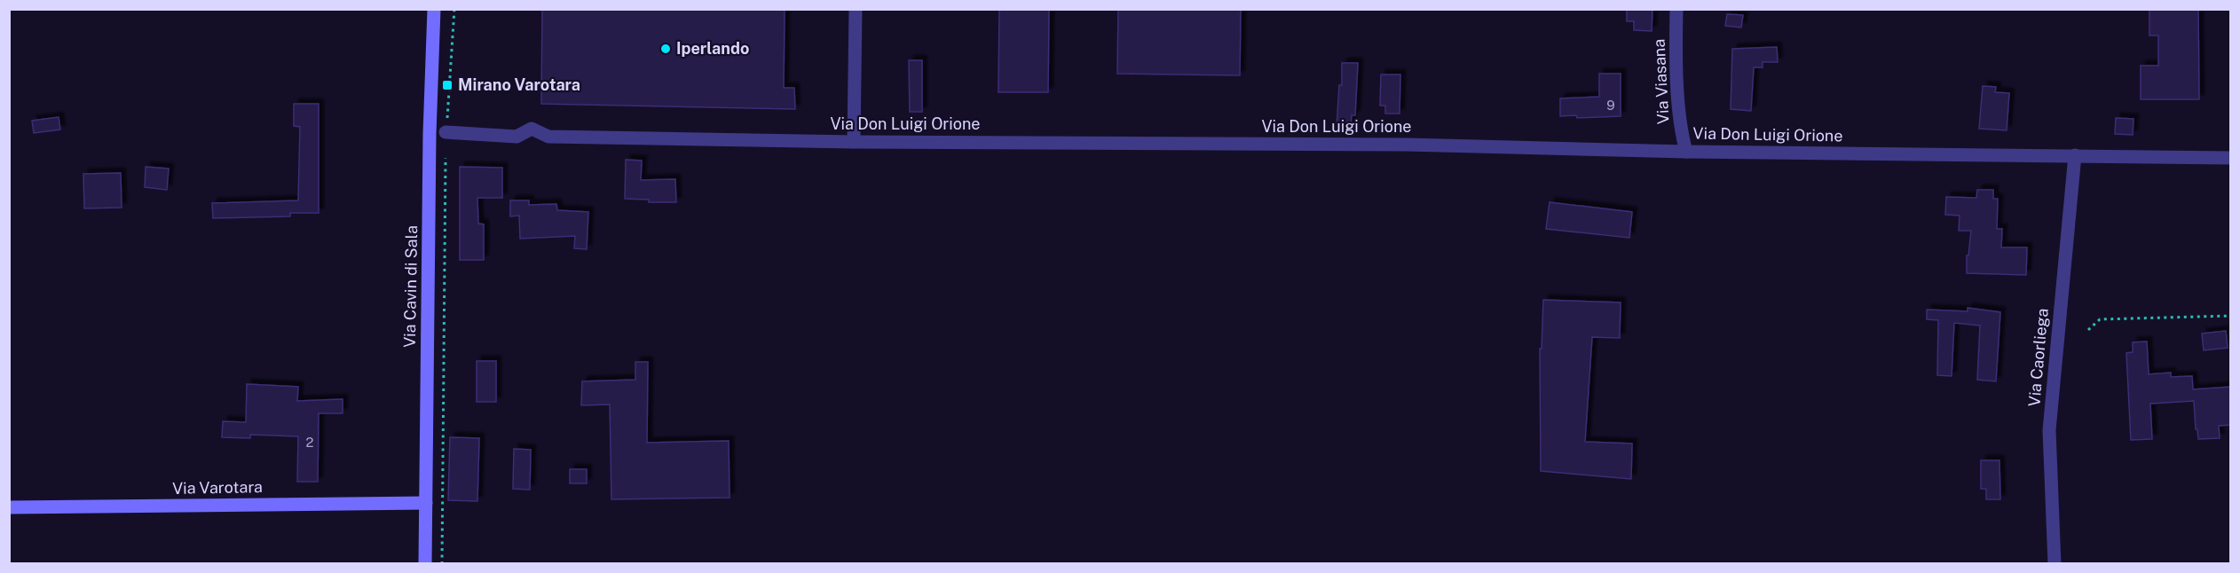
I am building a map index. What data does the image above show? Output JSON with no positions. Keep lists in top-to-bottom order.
{
  "streets": {
    "main road": ["Via Cavin di Sala", "Via Varotara"],
    "street": ["Via Viasana", "Via Don Luigi Orione", "Via Caorliega"]
  },
  "crossings": [
    ["Via Viasana", "Via Don Luigi Orione"],
    ["Via Don Luigi Orione", "Via Caorliega"],
    ["Via Cavin di Sala", "Via Varotara"]
  ],
  "places": {
    "other": ["Iperlando"],
    "transit": ["Mirano Varotara"]
  },
  "house_numbers": ["9", "2"]
}
